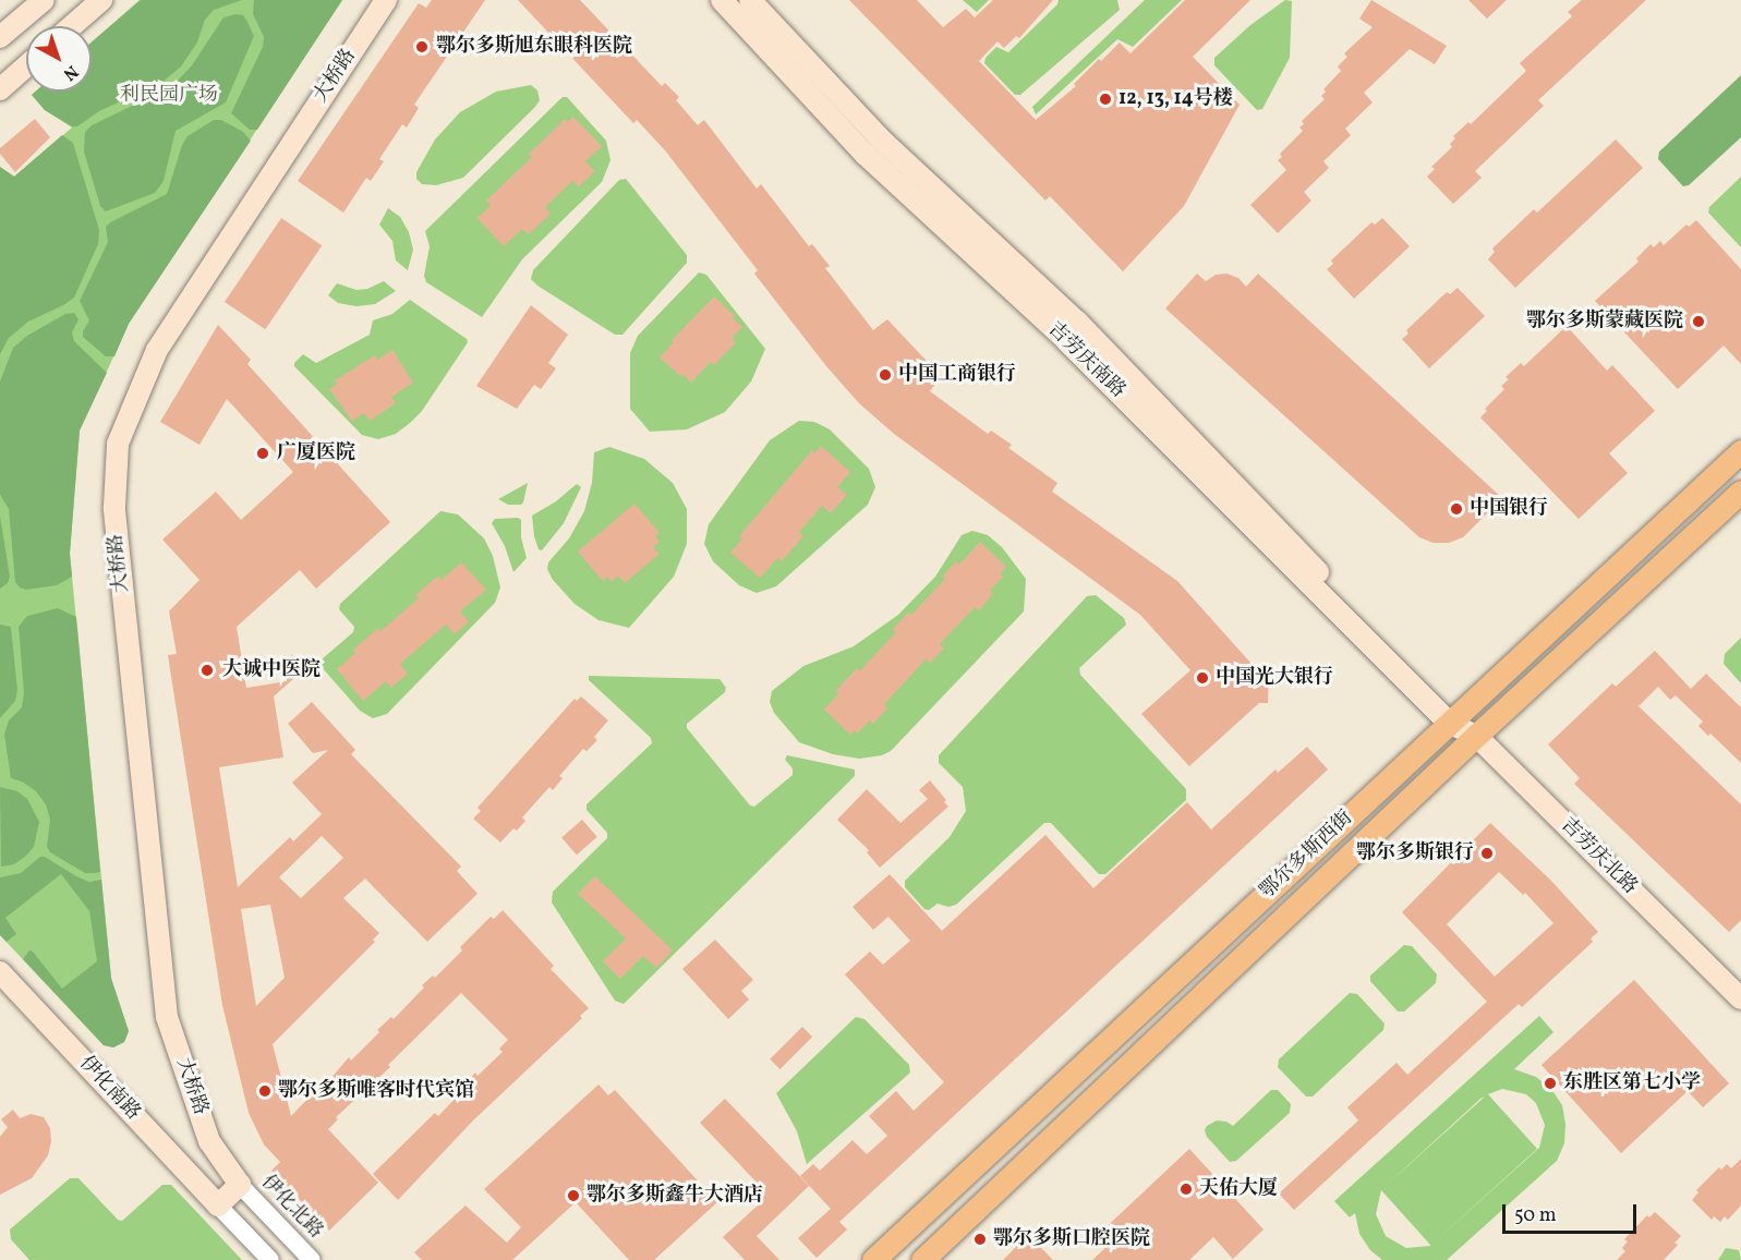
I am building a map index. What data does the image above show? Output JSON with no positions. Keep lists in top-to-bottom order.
{
  "streets": {
    "main road": [
      "大桥路",
      "吉劳庆南路",
      "鄂尔多斯西街",
      "吉劳庆北路",
      "伊化南路"
    ],
    "street": ["伊化北路"]
  },
  "crossings": [
    ["大桥路", "伊化北路"],
    ["吉劳庆南路", "鄂尔多斯西街"],
    ["吉劳庆南路", "吉劳庆北路"],
    ["鄂尔多斯西街", "吉劳庆北路"]
  ],
  "parks": ["利民园广场"],
  "places": [
    "鄂尔多斯旭东眼科医院",
    "12, 13, 14号楼",
    "鄂尔多斯蒙藏医院",
    "中国工商银行",
    "广厦医院",
    "中国银行",
    "大诚中医院",
    "中国光大银行",
    "鄂尔多斯银行",
    "东胜区第七小学",
    "鄂尔多斯唯客时代宾馆",
    "天佑大厦",
    "鄂尔多斯鑫牛大酒店",
    "鄂尔多斯口腔医院"
  ],
  "scale_bar": "50 m",
  "north": "bottom right"
}
